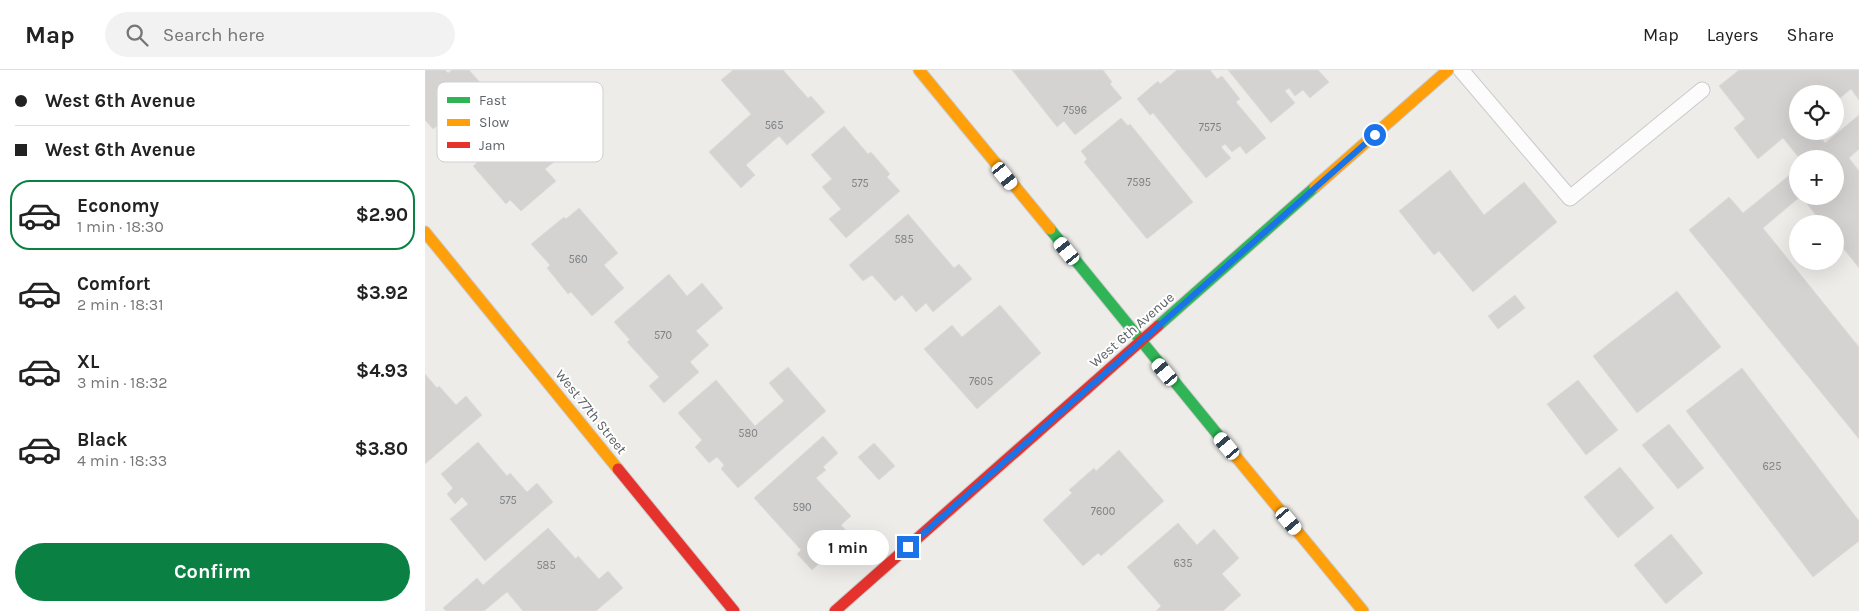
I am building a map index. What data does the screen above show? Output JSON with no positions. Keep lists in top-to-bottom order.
{
  "streets": {
    "street": ["West 6th Avenue", "West 77th Street"]
  },
  "house_numbers": [
    "7596",
    "565",
    "7575",
    "7595",
    "575",
    "585",
    "560",
    "570",
    "7605",
    "580",
    "625",
    "575",
    "590",
    "7600",
    "635",
    "585"
  ],
  "legend": ["Fast", "Slow", "Jam"],
  "page": {
    "header": "Map",
    "search": "Search here",
    "nav": ["Map", "Layers", "Share"],
    "banner": ["West 6th Avenue", "West 6th Avenue"],
    "map_buttons": ["+", "−"],
    "list": [
      {
        "name": "Economy",
        "note": "1 min · 18:30",
        "value": "$2.90"
      },
      {
        "name": "Comfort",
        "note": "2 min · 18:31",
        "value": "$3.92"
      },
      {
        "name": "XL",
        "note": "3 min · 18:32",
        "value": "$4.93"
      },
      {
        "name": "Black",
        "note": "4 min · 18:33",
        "value": "$3.80"
      }
    ],
    "bubble": "1 min",
    "buttons": "Confirm"
  }
}
